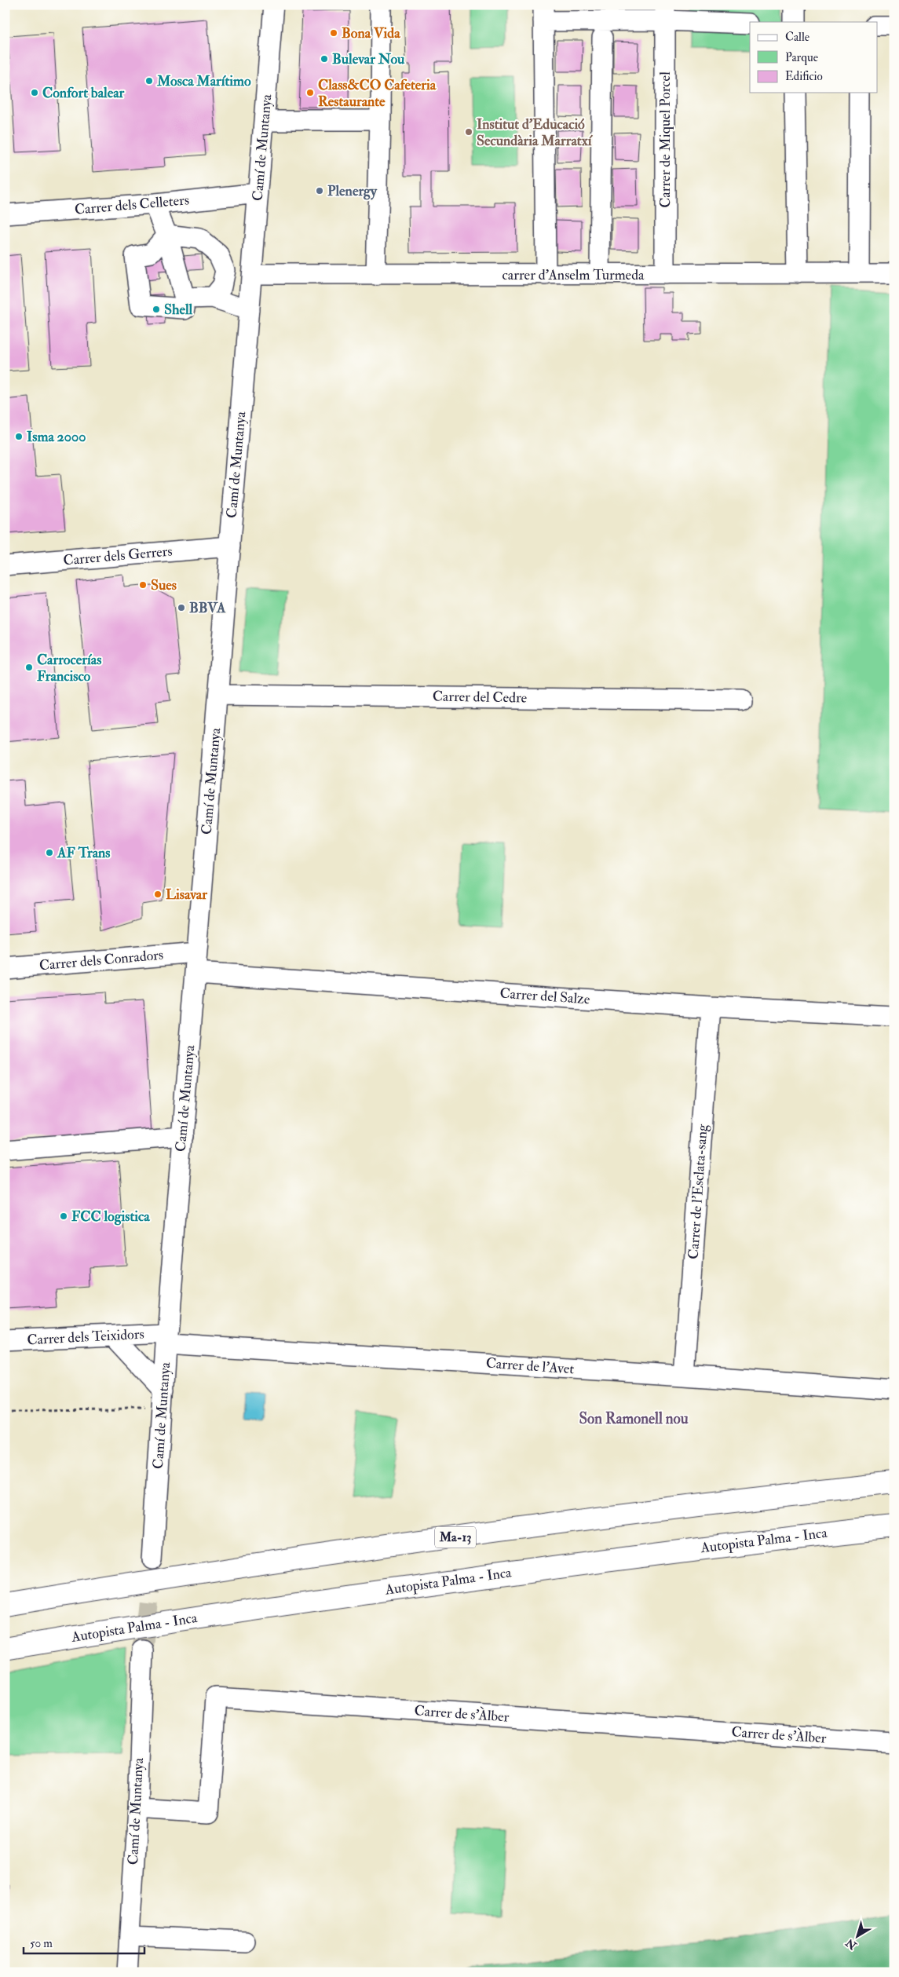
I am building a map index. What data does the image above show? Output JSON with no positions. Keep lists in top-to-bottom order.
{
  "streets": {
    "highway": ["Ma-13", "Autopista Palma - Inca"],
    "street": [
      "Carrer de Miquel Porcel",
      "Camí de Muntanya",
      "Carrer dels Celleters",
      "carrer d'Anselm Turmeda",
      "Carrer dels Gerrers",
      "Carrer del Cedre",
      "Carrer dels Conradors",
      "Carrer del Salze",
      "Carrer de l'Esclata-sang",
      "Carrer dels Teixidors",
      "Carrer de l'Avet",
      "Carrer de s'Àlber"
    ]
  },
  "crossings": [
    ["Carrer de Miquel Porcel", "carrer d'Anselm Turmeda"],
    ["Camí de Muntanya", "Carrer dels Celleters"],
    ["Camí de Muntanya", "carrer d'Anselm Turmeda"],
    ["Camí de Muntanya", "Carrer dels Gerrers"],
    ["Camí de Muntanya", "Carrer del Cedre"],
    ["Camí de Muntanya", "Carrer dels Conradors"],
    ["Camí de Muntanya", "Carrer del Salze"],
    ["Camí de Muntanya", "Carrer dels Teixidors"],
    ["Camí de Muntanya", "Carrer de l'Avet"],
    ["Camí de Muntanya", "Carrer de s'Àlber"],
    ["Carrer del Salze", "Carrer de l'Esclata-sang"],
    ["Carrer de l'Esclata-sang", "Carrer de l'Avet"],
    ["Carrer dels Teixidors", "Carrer de l'Avet"]
  ],
  "districts": ["Son Ramonell nou"],
  "places": [
    "Bona Vida",
    "Bulevar Nou",
    "Mosca Marítimo",
    "Confort balear",
    "Class&CO Cafeteria Restaurante",
    "Institut d'Educació Secundària Marratxí",
    "Plenergy",
    "Shell",
    "Isma 2000",
    "Sues",
    "BBVA",
    "Carrocerías Francisco",
    "AF Trans",
    "Lisavar",
    "FCC logistica"
  ],
  "legend": ["Calle", "Parque", "Edificio"],
  "scale_bar": "50 m",
  "north": "bottom left"
}
